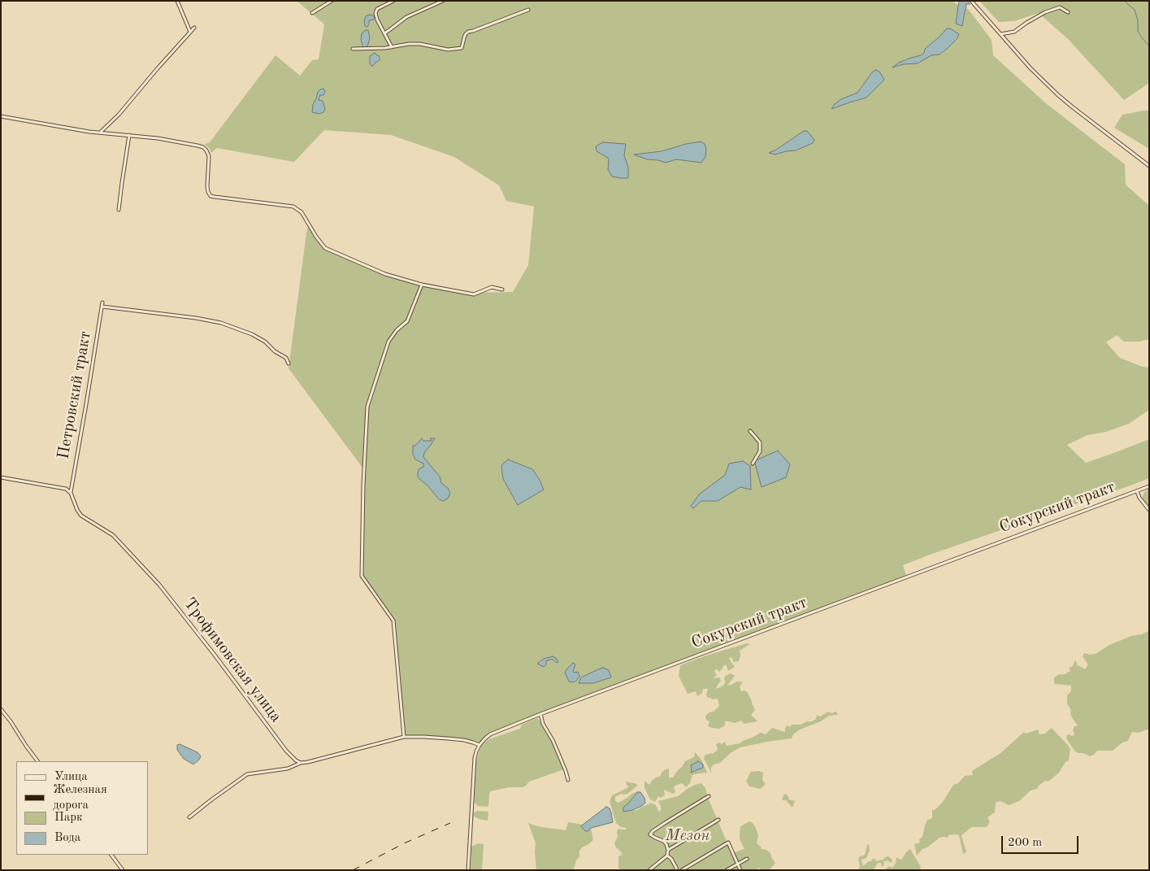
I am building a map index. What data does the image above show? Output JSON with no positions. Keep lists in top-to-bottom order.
{
  "streets": {
    "street": ["Петровский тракт", "Сокурский тракт", "Трофимовская улица"]
  },
  "crossings": [
    ["Петровский тракт", "Трофимовская улица"]
  ],
  "parks": ["Мезон"],
  "legend": [
    "Улица",
    "Железная дорога",
    "Парк",
    "Вода"
  ],
  "scale_bar": "200 m"
}
